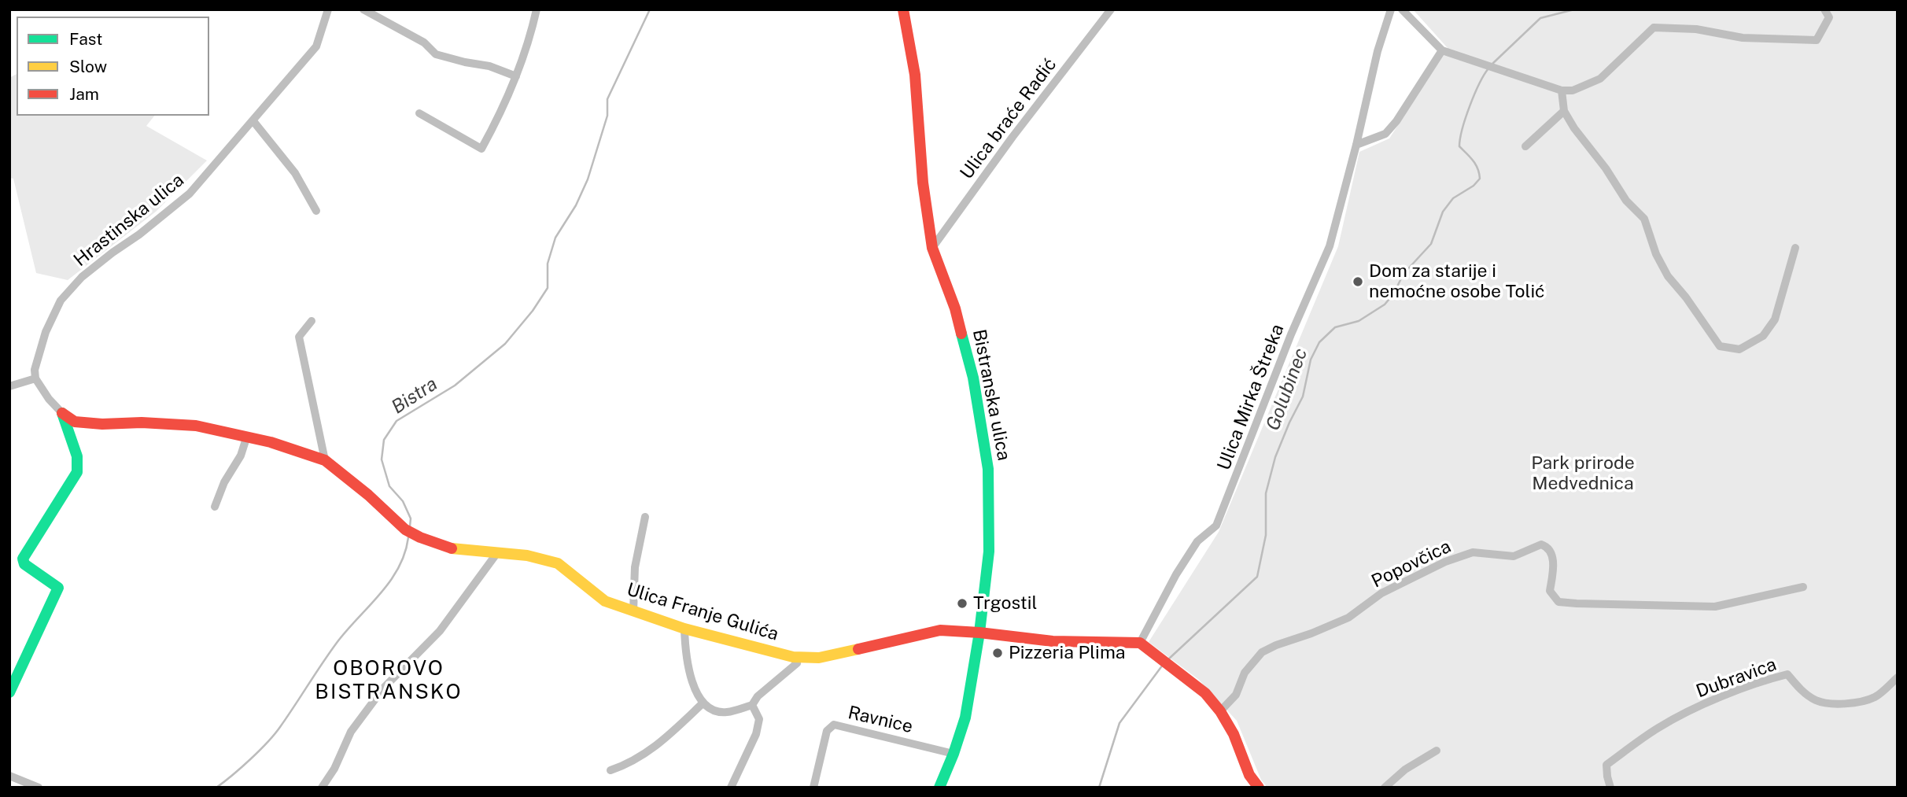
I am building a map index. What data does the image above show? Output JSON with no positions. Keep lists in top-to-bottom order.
{
  "streets": {
    "street": [
      "Ulica braće Radić",
      "Hrastinska ulica",
      "Bistranska ulica",
      "Ulica Mirka Štreka",
      "Popovčica",
      "Ulica Franje Gulića",
      "Dubravica",
      "Ravnice"
    ]
  },
  "crossings": [
    ["Ulica braće Radić", "Bistranska ulica"],
    ["Bistranska ulica", "Ulica Franje Gulića"],
    ["Bistranska ulica", "Ravnice"],
    ["Ulica Mirka Štreka", "Ulica Franje Gulića"]
  ],
  "districts": ["OBOROVO BISTRANSKO"],
  "water": ["Golubinec", "Bistra"],
  "parks": ["Park prirode Medvednica"],
  "places": ["Dom za starije i nemoćne osobe Tolić", "Trgostil", "Pizzeria Plima"],
  "legend": ["Fast", "Slow", "Jam"]
}
